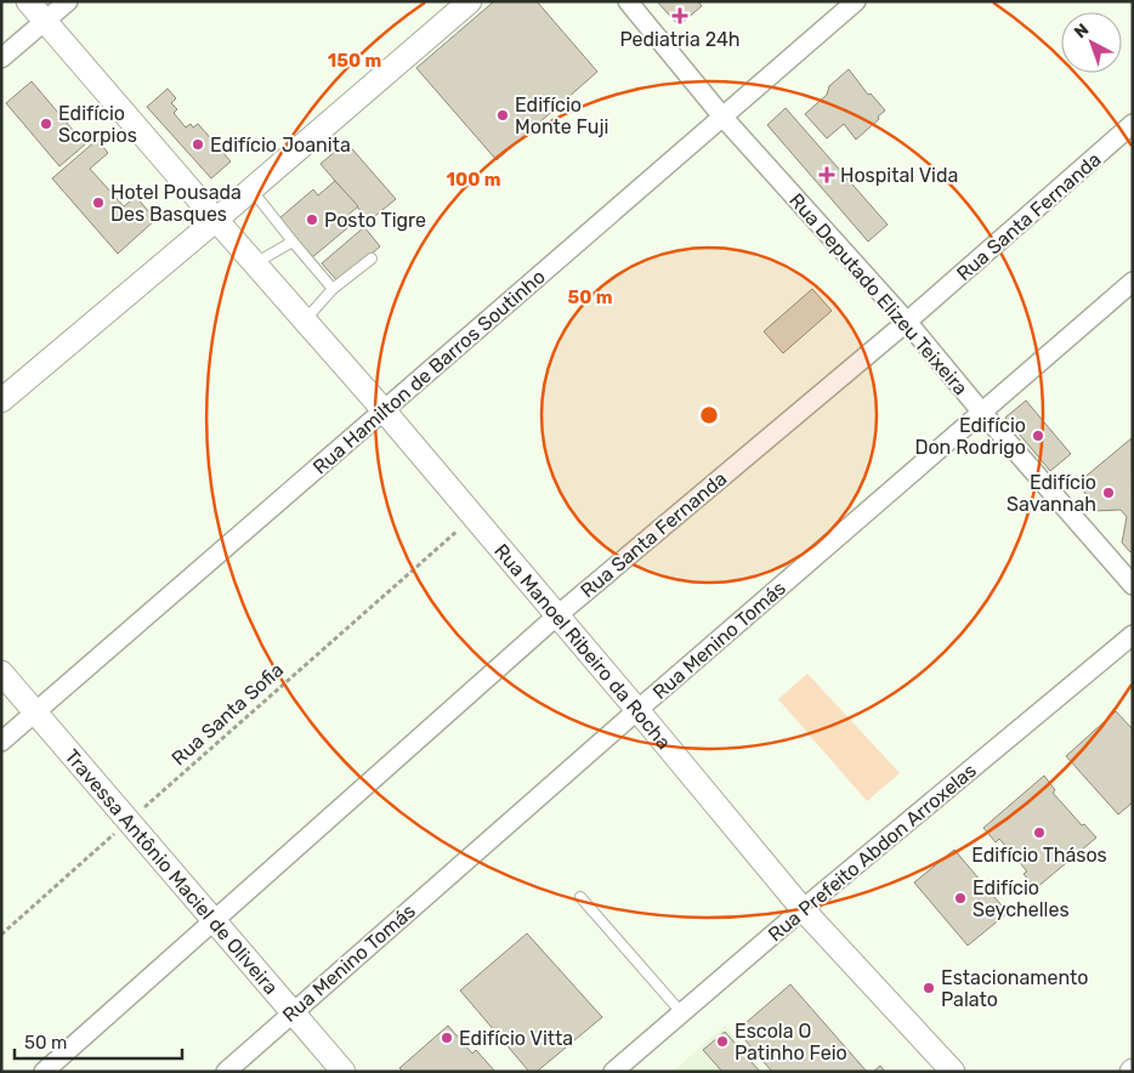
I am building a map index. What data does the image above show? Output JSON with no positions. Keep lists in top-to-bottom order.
{
  "streets": {
    "street": [
      "Rua Santa Fernanda",
      "Rua Deputado Elizeu Teixeira",
      "Rua Hamilton de Barros Soutinho",
      "Rua Menino Tomás",
      "Rua Manoel Ribeiro da Rocha",
      "Rua Prefeito Abdon Arroxelas",
      "Travessa Antônio Maciel de Oliveira"
    ],
    "path": ["Rua Santa Sofia"]
  },
  "crossings": [
    ["Rua Santa Fernanda", "Rua Deputado Elizeu Teixeira"],
    ["Rua Santa Fernanda", "Rua Manoel Ribeiro da Rocha"],
    ["Rua Santa Fernanda", "Travessa Antônio Maciel de Oliveira"],
    ["Rua Deputado Elizeu Teixeira", "Rua Hamilton de Barros Soutinho"],
    ["Rua Deputado Elizeu Teixeira", "Rua Menino Tomás"],
    ["Rua Hamilton de Barros Soutinho", "Rua Manoel Ribeiro da Rocha"],
    ["Rua Hamilton de Barros Soutinho", "Travessa Antônio Maciel de Oliveira"],
    ["Rua Menino Tomás", "Rua Manoel Ribeiro da Rocha"],
    ["Rua Menino Tomás", "Travessa Antônio Maciel de Oliveira"],
    ["Rua Manoel Ribeiro da Rocha", "Rua Santa Sofia"],
    ["Rua Manoel Ribeiro da Rocha", "Rua Prefeito Abdon Arroxelas"],
    ["Rua Santa Sofia", "Travessa Antônio Maciel de Oliveira"]
  ],
  "places": {
    "health": ["Pediatria 24h", "Hospital Vida"],
    "other": [
      "Edifício Monte Fuji",
      "Edifício Scorpios",
      "Edifício Joanita",
      "Hotel Pousada Des Basques",
      "Posto Tigre",
      "Edifício Don Rodrigo",
      "Edifício Savannah",
      "Edifício Thásos",
      "Edifício Seychelles",
      "Estacionamento Palato",
      "Edifício Vitta",
      "Escola O Patinho Feio"
    ]
  },
  "scale_bar": "50 m",
  "north": "top left",
  "rings": ["150 m", "100 m", "50 m"]
}
